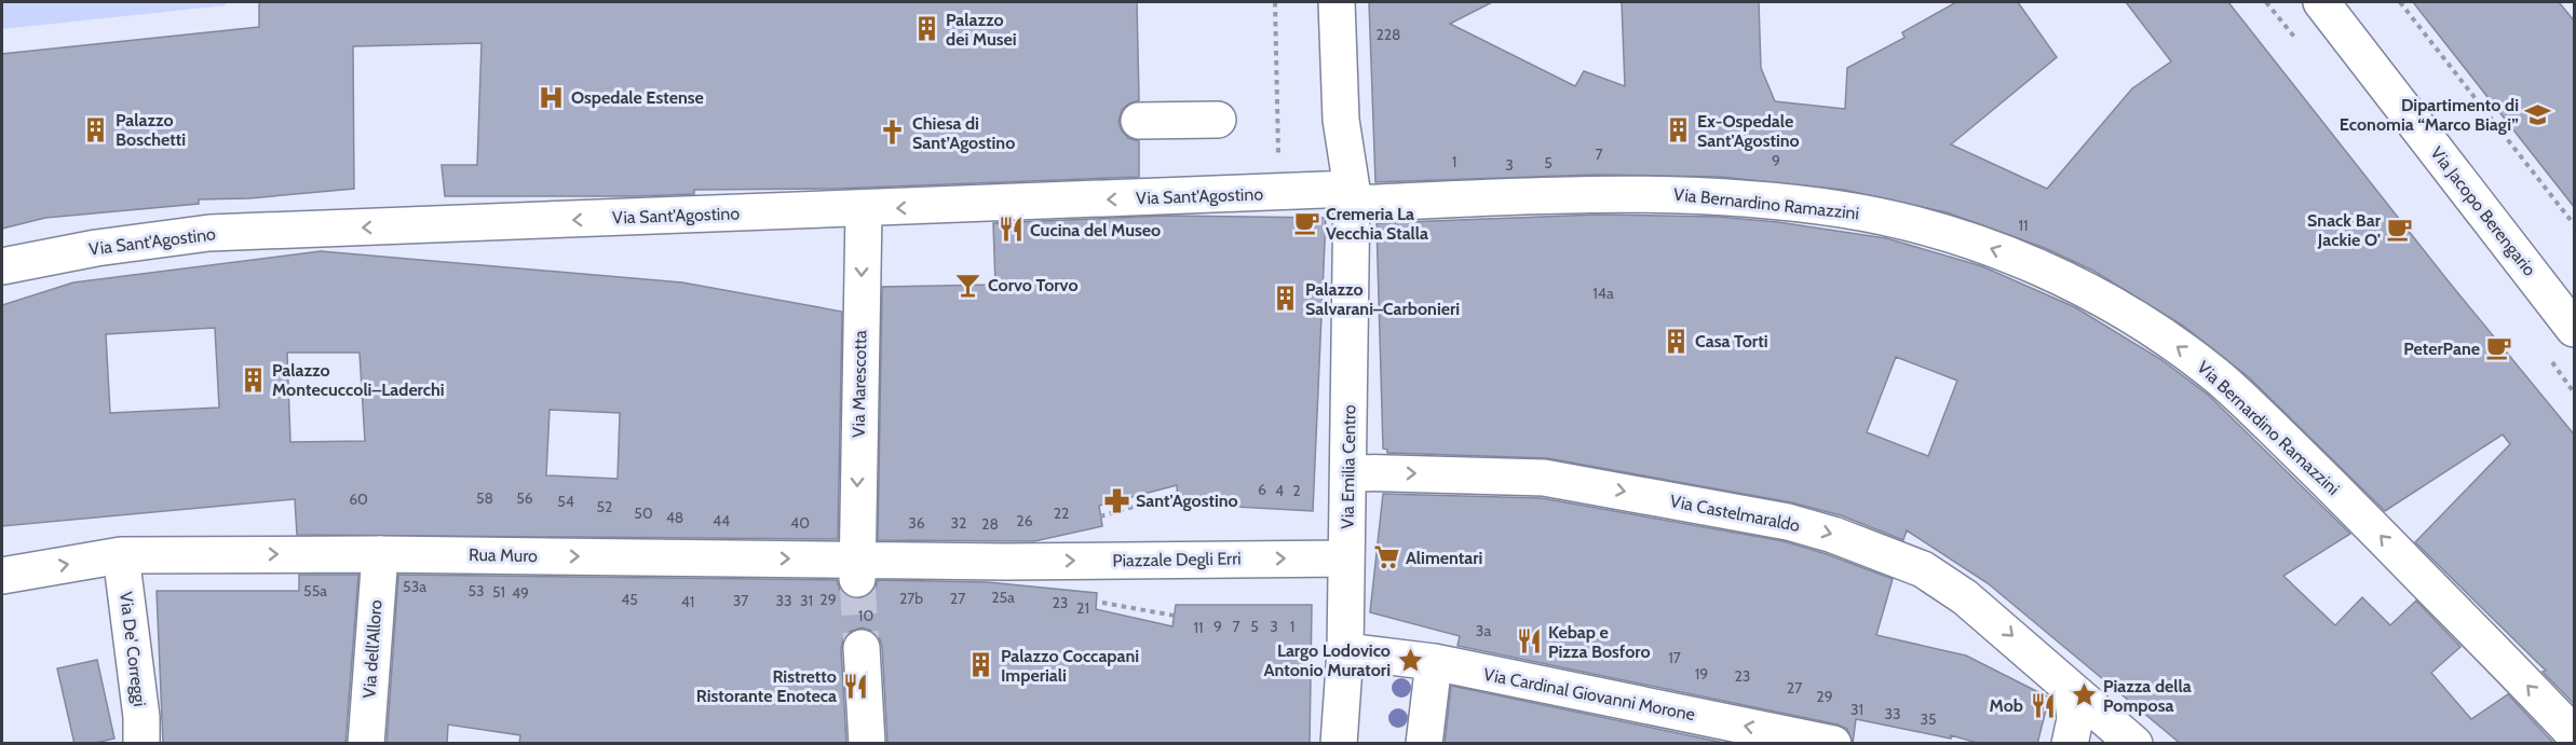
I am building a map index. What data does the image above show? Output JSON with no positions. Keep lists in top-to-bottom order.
{
  "streets": {
    "street": [
      "Via Sant'Agostino",
      "Via Bernardino Ramazzini",
      "Via Jacopo Berengario",
      "Via Marescotta",
      "Via Emilia Centro",
      "Via Castelmaraldo",
      "Rua Muro",
      "Piazzale Degli Erri",
      "Via De' Correggi",
      "Via dell’Alloro",
      "Via Cardinal Giovanni Morone"
    ]
  },
  "crossings": [
    ["Via Sant'Agostino", "Via Bernardino Ramazzini"],
    ["Via Sant'Agostino", "Via Marescotta"],
    ["Via Sant'Agostino", "Via Emilia Centro"],
    ["Via Bernardino Ramazzini", "Via Emilia Centro"],
    ["Via Marescotta", "Rua Muro"],
    ["Via Emilia Centro", "Via Castelmaraldo"],
    ["Via Emilia Centro", "Piazzale Degli Erri"],
    ["Via Emilia Centro", "Via Cardinal Giovanni Morone"],
    ["Rua Muro", "Piazzale Degli Erri"],
    ["Rua Muro", "Via De' Correggi"],
    ["Rua Muro", "Via dell’Alloro"]
  ],
  "one_way": [
    "Via Sant'Agostino",
    "Via Bernardino Ramazzini",
    "Via Marescotta",
    "Via Castelmaraldo",
    "Rua Muro",
    "Piazzale Degli Erri",
    "Via Cardinal Giovanni Morone"
  ],
  "places": {
    "building": [
      "Palazzo dei Musei",
      "Palazzo Boschetti",
      "Ex-Ospedale Sant'Agostino",
      "Palazzo Salvarani–Carbonieri",
      "Casa Torti",
      "Palazzo Montecuccoli–Laderchi",
      "Palazzo Coccapani Imperiali"
    ],
    "hospital": ["Ospedale Estense"],
    "school or university": ["Dipartimento di Economia “Marco Biagi”"],
    "church": ["Chiesa di Sant’Agostino"],
    "cafe": ["Cremeria La Vecchia Stalla", "Snack Bar Jackie O'", "PeterPane"],
    "restaurant": [
      "Cucina del Museo",
      "Kebap e Pizza Bosforo",
      "Ristretto Ristorante Enoteca",
      "Mob"
    ],
    "bar": ["Corvo Torvo"],
    "pharmacy": ["Sant'Agostino"],
    "supermarket": ["Alimentari"],
    "place": ["Largo Lodovico Antonio Muratori", "Piazza della Pomposa"]
  },
  "house_numbers": [
    "228",
    "7",
    "9",
    "1",
    "5",
    "3",
    "11",
    "14a",
    "6",
    "4",
    "2",
    "58",
    "56",
    "60",
    "54",
    "52",
    "50",
    "22",
    "48",
    "44",
    "26",
    "40",
    "36",
    "32",
    "28",
    "53a",
    "55a",
    "53",
    "51",
    "49",
    "25a",
    "27b",
    "27",
    "45",
    "29",
    "37",
    "33",
    "31",
    "41",
    "23",
    "21",
    "10",
    "9",
    "7",
    "5",
    "3",
    "1",
    "11",
    "3a",
    "17",
    "19",
    "23",
    "27",
    "29",
    "31",
    "33",
    "35"
  ]
}
